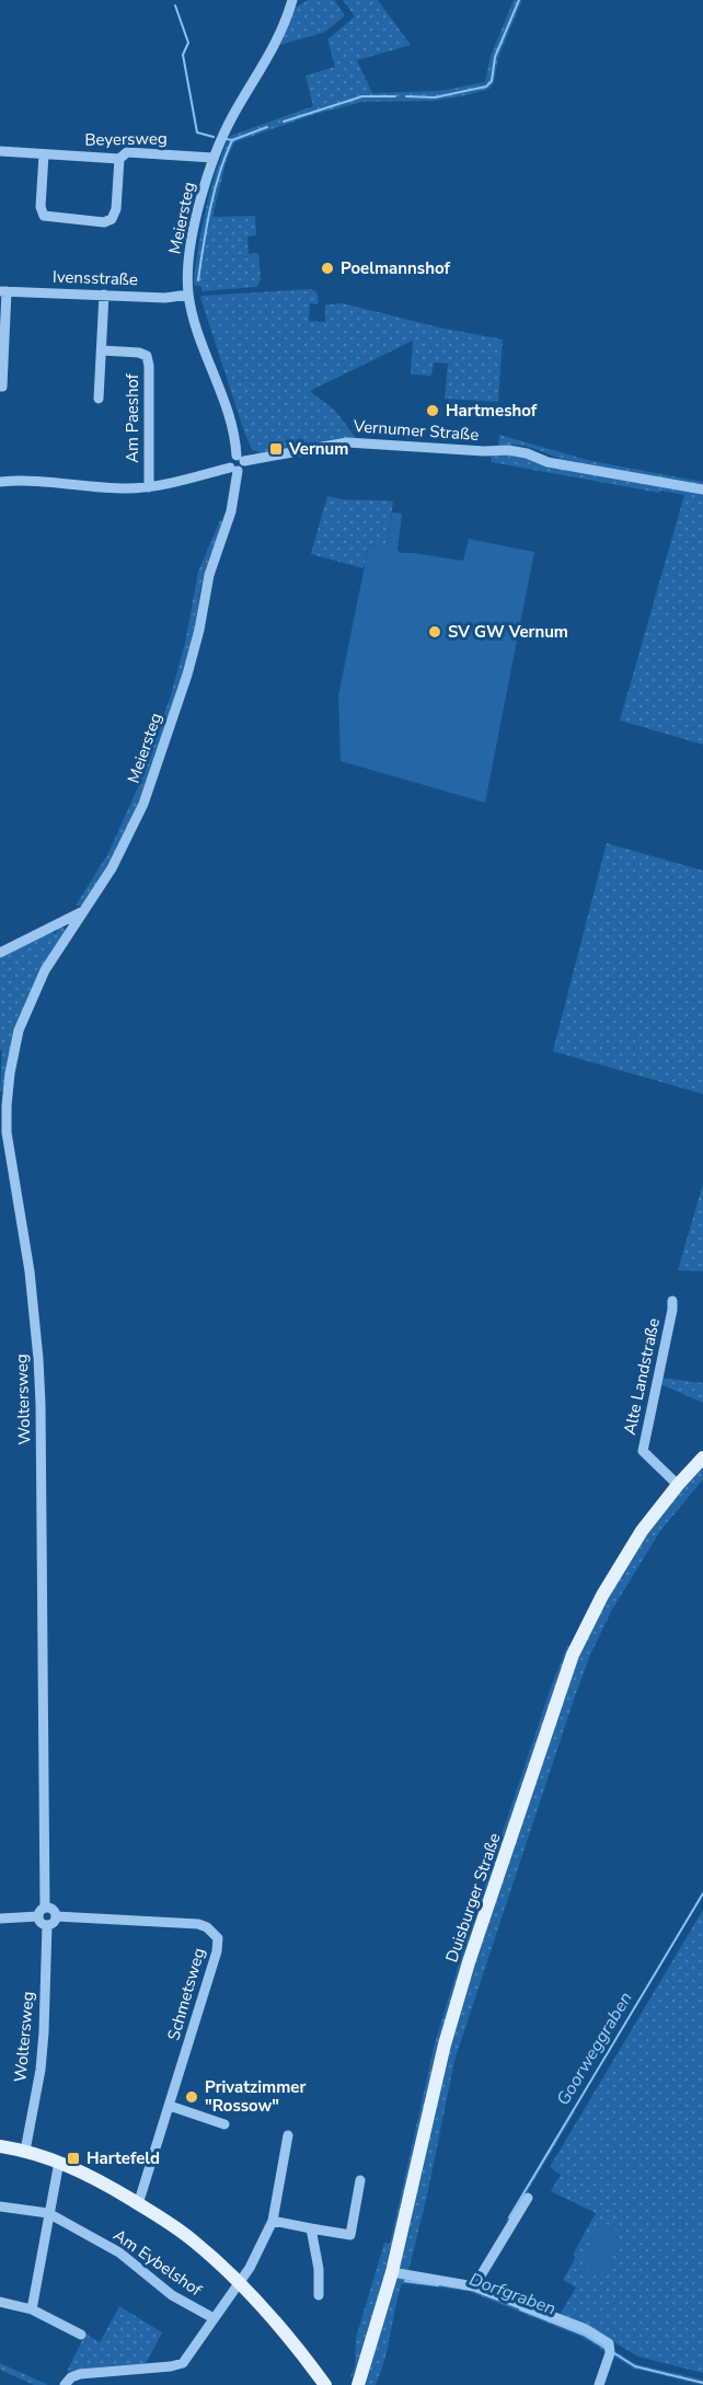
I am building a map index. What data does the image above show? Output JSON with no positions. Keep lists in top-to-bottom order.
{
  "streets": {
    "main road": ["Duisburger Straße"],
    "street": [
      "Beyersweg",
      "Meiersteg",
      "Ivensstraße",
      "Am Paeshof",
      "Vernumer Straße",
      "Alte Landstraße",
      "Woltersweg",
      "Schmetsweg",
      "Am Eybelshof"
    ]
  },
  "crossings": [
    ["Beyersweg", "Meiersteg"],
    ["Meiersteg", "Ivensstraße"],
    ["Meiersteg", "Vernumer Straße"],
    ["Meiersteg", "Woltersweg"],
    ["Alte Landstraße", "Duisburger Straße"]
  ],
  "water": ["Goorweggraben", "Dorfgraben"],
  "places": {
    "other": [
      "Poelmannshof",
      "Hartmeshof",
      "SV GW Vernum",
      "Privatzimmer \"Rossow\""
    ],
    "transit": ["Vernum", "Hartefeld"]
  }
}
